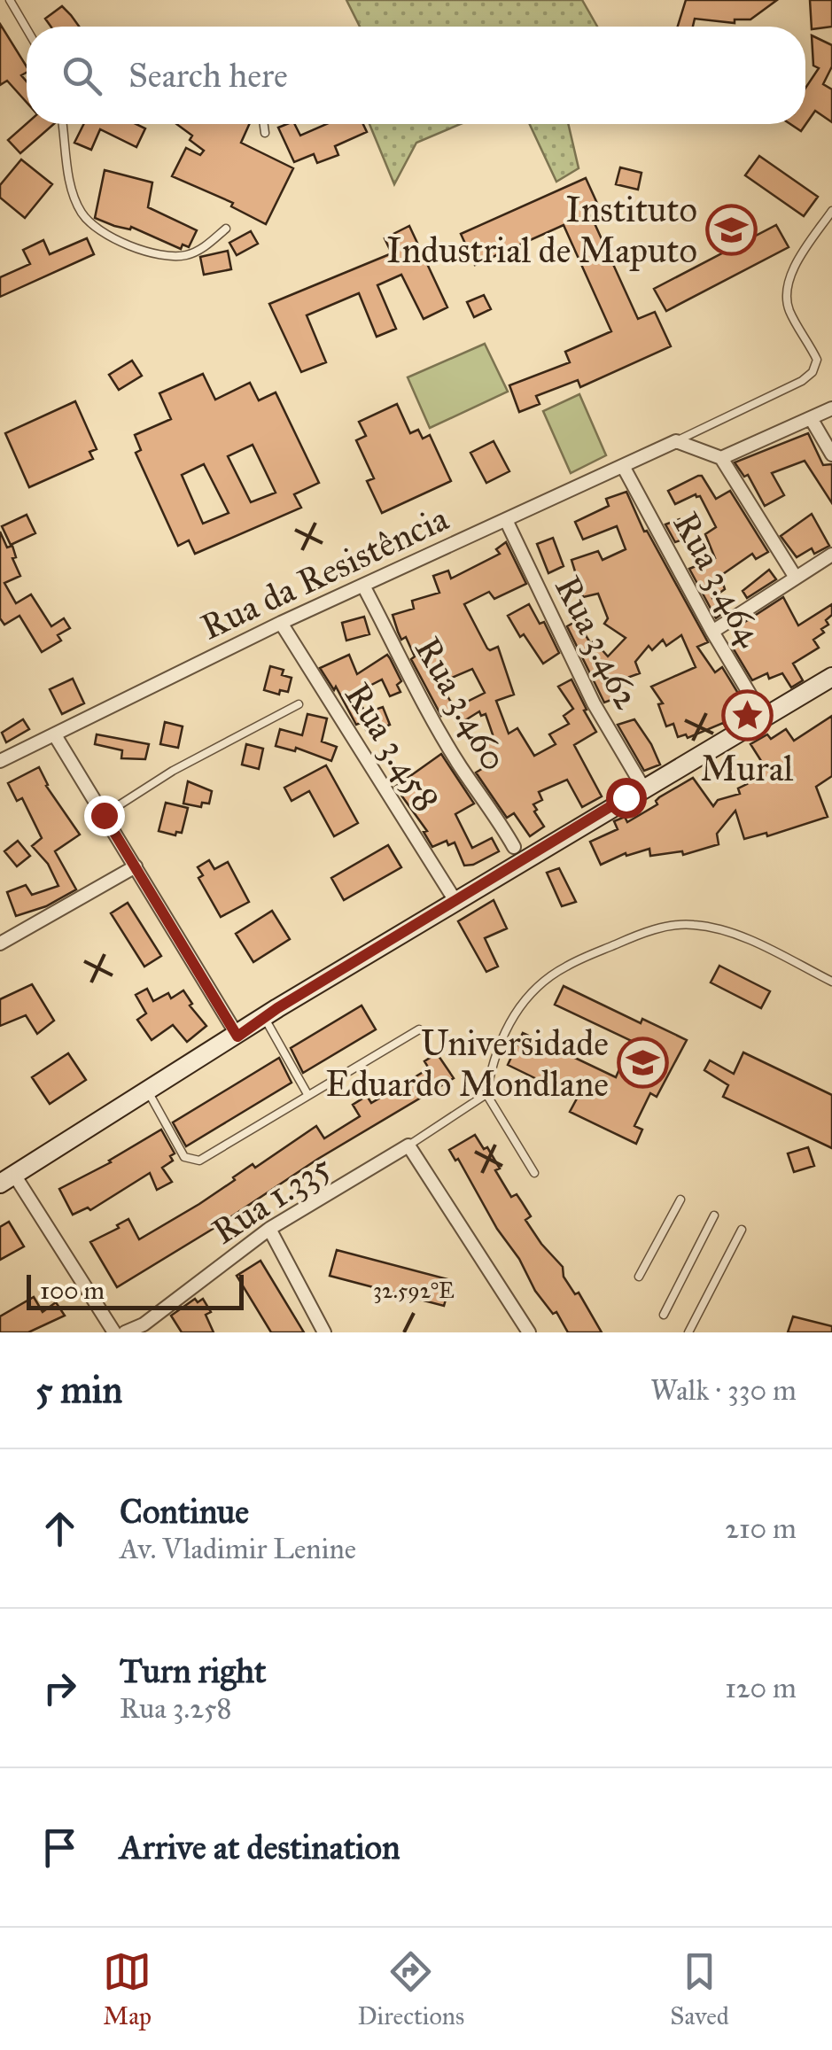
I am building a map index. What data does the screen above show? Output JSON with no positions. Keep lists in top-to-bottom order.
{
  "streets": {
    "street": [
      "Rua da Resistência",
      "Rua 3.464",
      "Rua 3.462",
      "Rua 3.460",
      "Rua 3.458",
      "Rua 1.335"
    ]
  },
  "crossings": [
    ["Rua da Resistência", "Rua 3.464"],
    ["Rua da Resistência", "Rua 3.462"],
    ["Rua da Resistência", "Rua 3.460"],
    ["Rua da Resistência", "Rua 3.458"]
  ],
  "places": {
    "school or university": ["Instituto Industrial de Maputo", "Universidade Eduardo Mondlane"],
    "place": ["Mural"]
  },
  "scale_bar": "100 m",
  "page": {
    "search": "Search here",
    "scale": "100 m",
    "heading": ["5 min", "Walk · 330 m"],
    "list": [
      ["Continue", "Av. Vladimir Lenine", "210 m"],
      ["Turn right", "Rua 3.258", "120 m"],
      "Arrive at destination"
    ],
    "nav": ["Map", "Directions", "Saved"]
  },
  "coordinates": ["32.592°E"]
}
